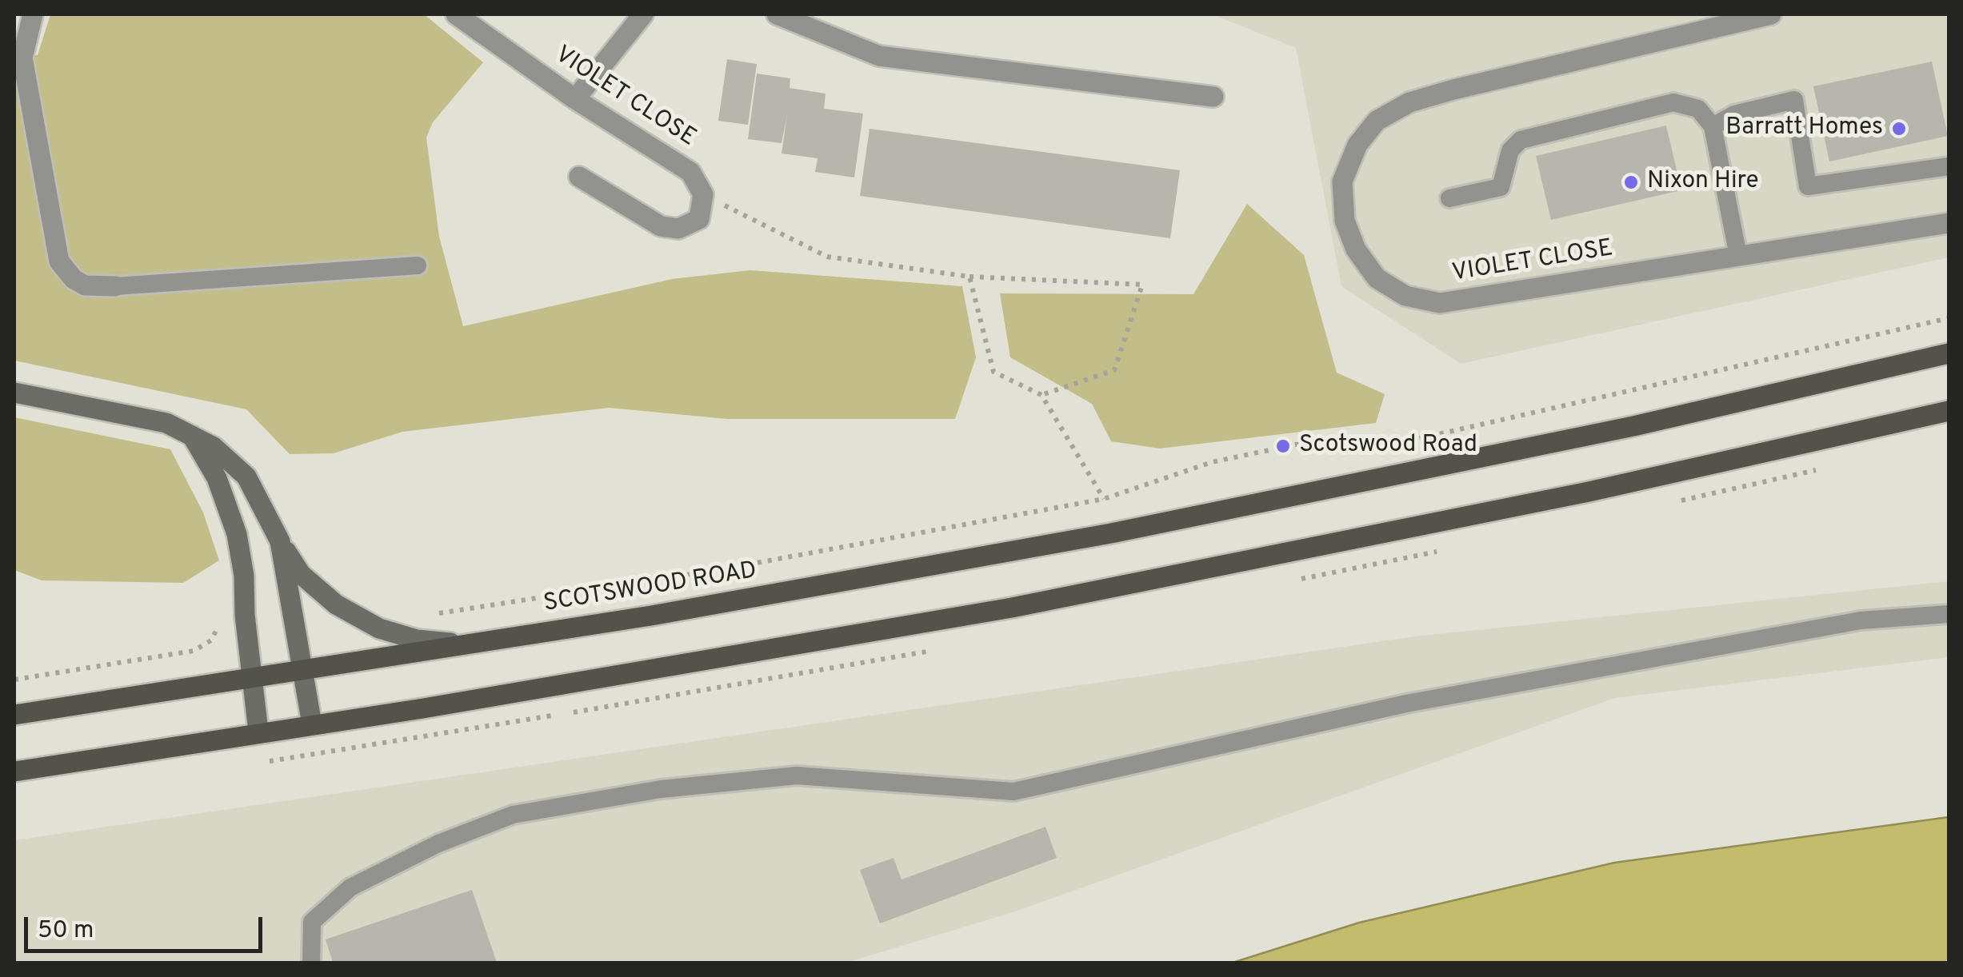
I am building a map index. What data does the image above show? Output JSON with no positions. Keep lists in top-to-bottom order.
{
  "streets": {
    "main road": ["SCOTSWOOD ROAD"],
    "street": ["VIOLET CLOSE"]
  },
  "places": ["Barratt Homes", "Nixon Hire", "Scotswood Road"],
  "scale_bar": "50 m"
}
